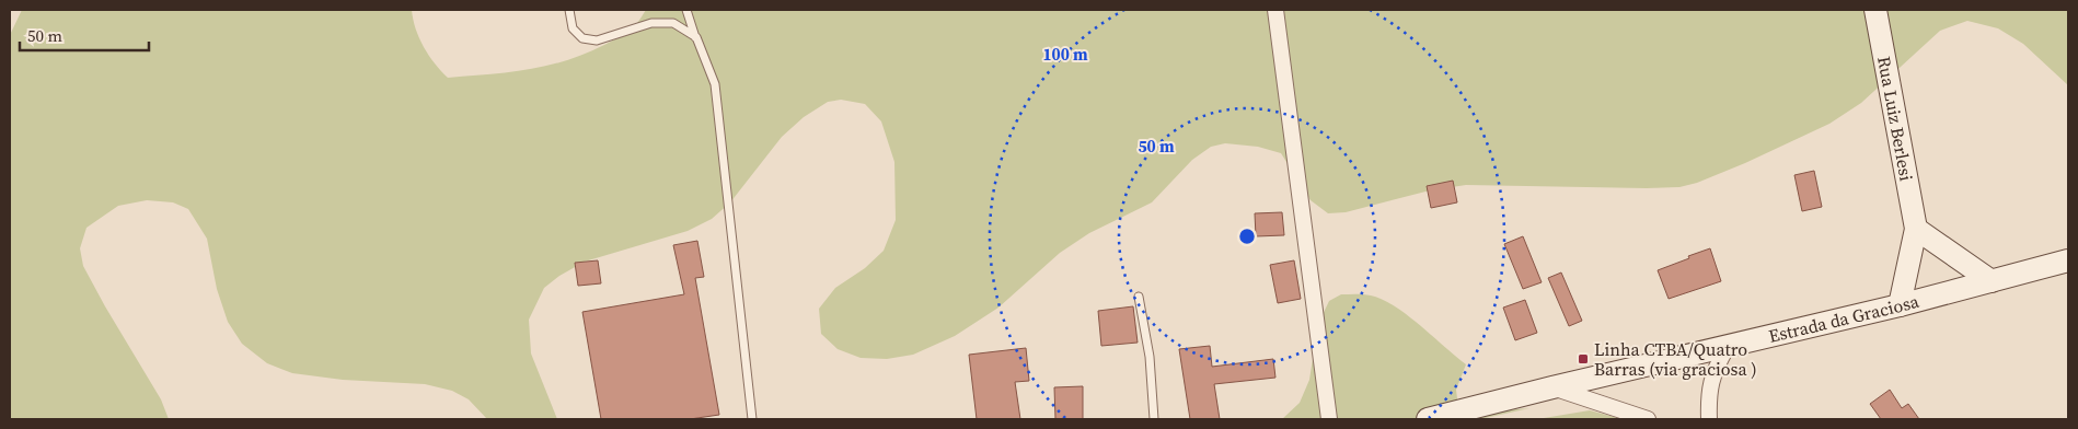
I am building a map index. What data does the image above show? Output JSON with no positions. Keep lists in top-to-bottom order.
{
  "streets": {
    "main road": ["Rua Luiz Berlesi", "Estrada da Graciosa"]
  },
  "crossings": [
    ["Rua Luiz Berlesi", "Estrada da Graciosa"]
  ],
  "places": {
    "transit": ["Linha CTBA/Quatro Barras (via graciosa )"]
  },
  "scale_bar": "50 m",
  "rings": ["100 m", "50 m"]
}
